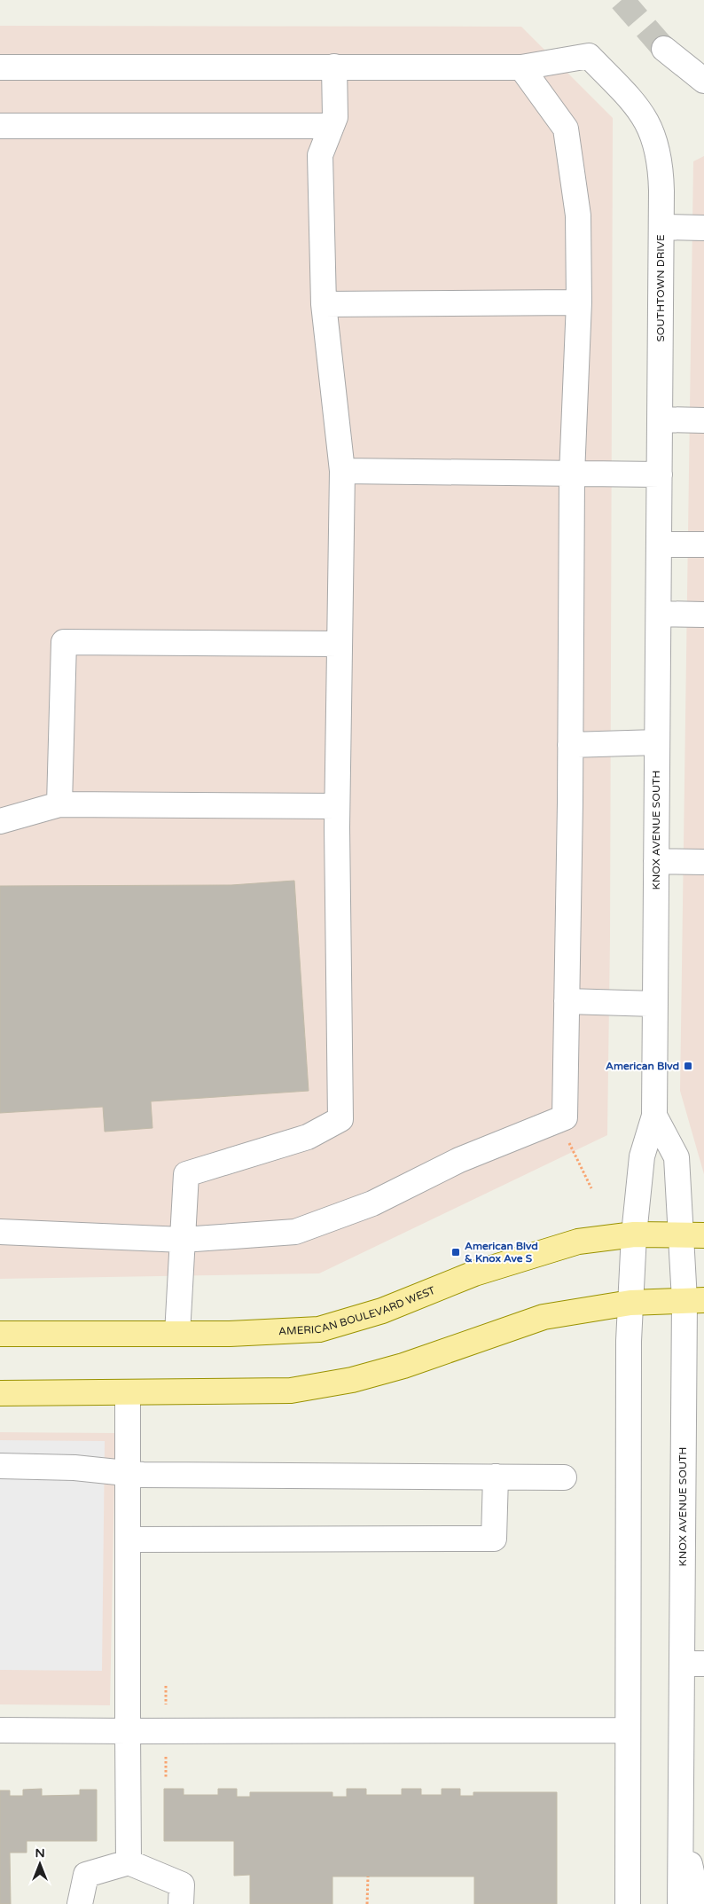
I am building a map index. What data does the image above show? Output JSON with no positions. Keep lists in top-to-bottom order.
{
  "streets": {
    "main road": ["AMERICAN BOULEVARD WEST"],
    "street": ["SOUTHTOWN DRIVE", "KNOX AVENUE SOUTH"]
  },
  "crossings": [
    ["SOUTHTOWN DRIVE", "KNOX AVENUE SOUTH"],
    ["KNOX AVENUE SOUTH", "AMERICAN BOULEVARD WEST"]
  ],
  "places": {
    "transit": ["American Blvd", "American Blvd & Knox Ave S"]
  },
  "north": "top"
}
